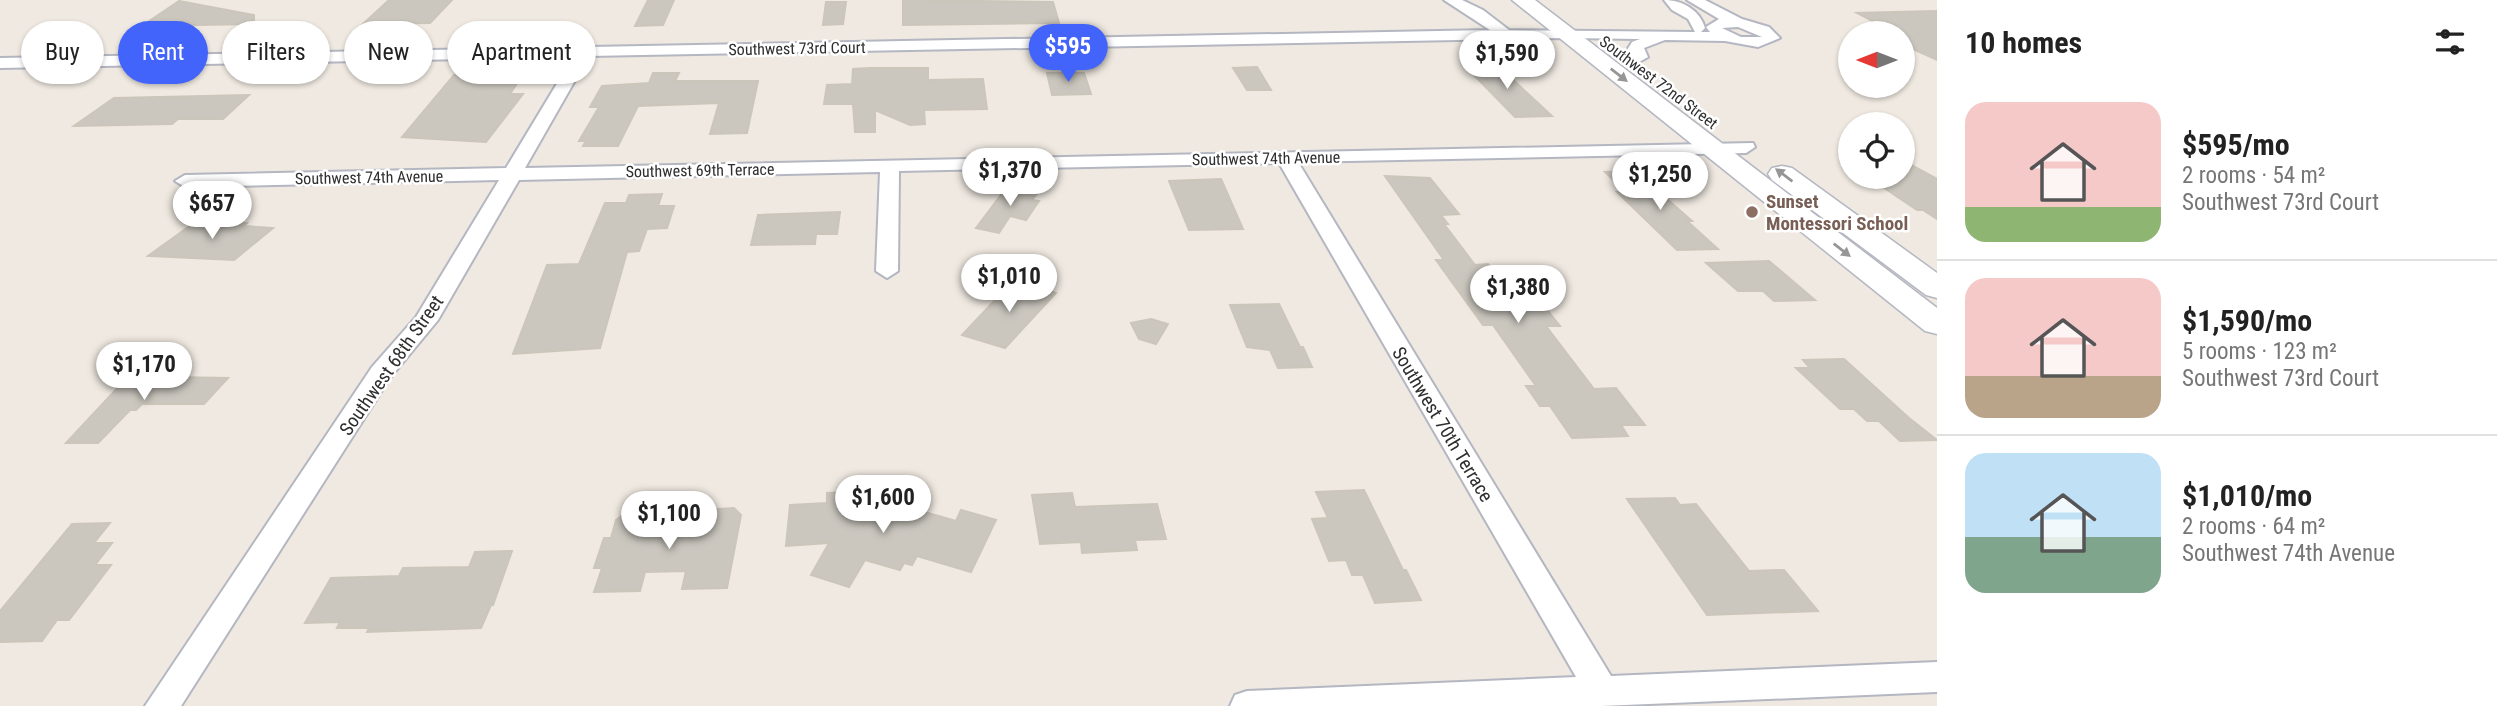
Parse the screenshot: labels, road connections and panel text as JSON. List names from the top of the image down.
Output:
{
  "streets": {
    "main road": ["Southwest 72nd Street"],
    "street": [
      "Southwest 73rd Court",
      "Southwest 74th Avenue",
      "Southwest 69th Terrace",
      "Southwest 68th Street",
      "Southwest 70th Terrace"
    ]
  },
  "crossings": [
    ["Southwest 73rd Court", "Southwest 72nd Street"],
    ["Southwest 72nd Street", "Southwest 74th Avenue"],
    ["Southwest 74th Avenue", "Southwest 69th Terrace"],
    ["Southwest 74th Avenue", "Southwest 68th Street"],
    ["Southwest 74th Avenue", "Southwest 70th Terrace"],
    ["Southwest 69th Terrace", "Southwest 68th Street"]
  ],
  "places": ["Sunset Montessori School"],
  "north": "left",
  "page": {
    "heading": "10 homes",
    "chip": [
      "Buy",
      "Rent",
      "Filters",
      "New",
      "Apartment"
    ],
    "price": [
      "$595",
      "$1,590",
      "$1,370",
      "$1,250",
      "$657",
      "$1,010",
      "$1,380",
      "$1,170",
      "$1,600",
      "$1,100"
    ],
    "list": [
      {
        "name": "$595/mo",
        "note": "2 rooms · 54 m² · Southwest 73rd Court"
      },
      {
        "name": "$1,590/mo",
        "note": "5 rooms · 123 m² · Southwest 73rd Court"
      },
      {
        "name": "$1,010/mo",
        "note": "2 rooms · 64 m² · Southwest 74th Avenue"
      }
    ]
  }
}
